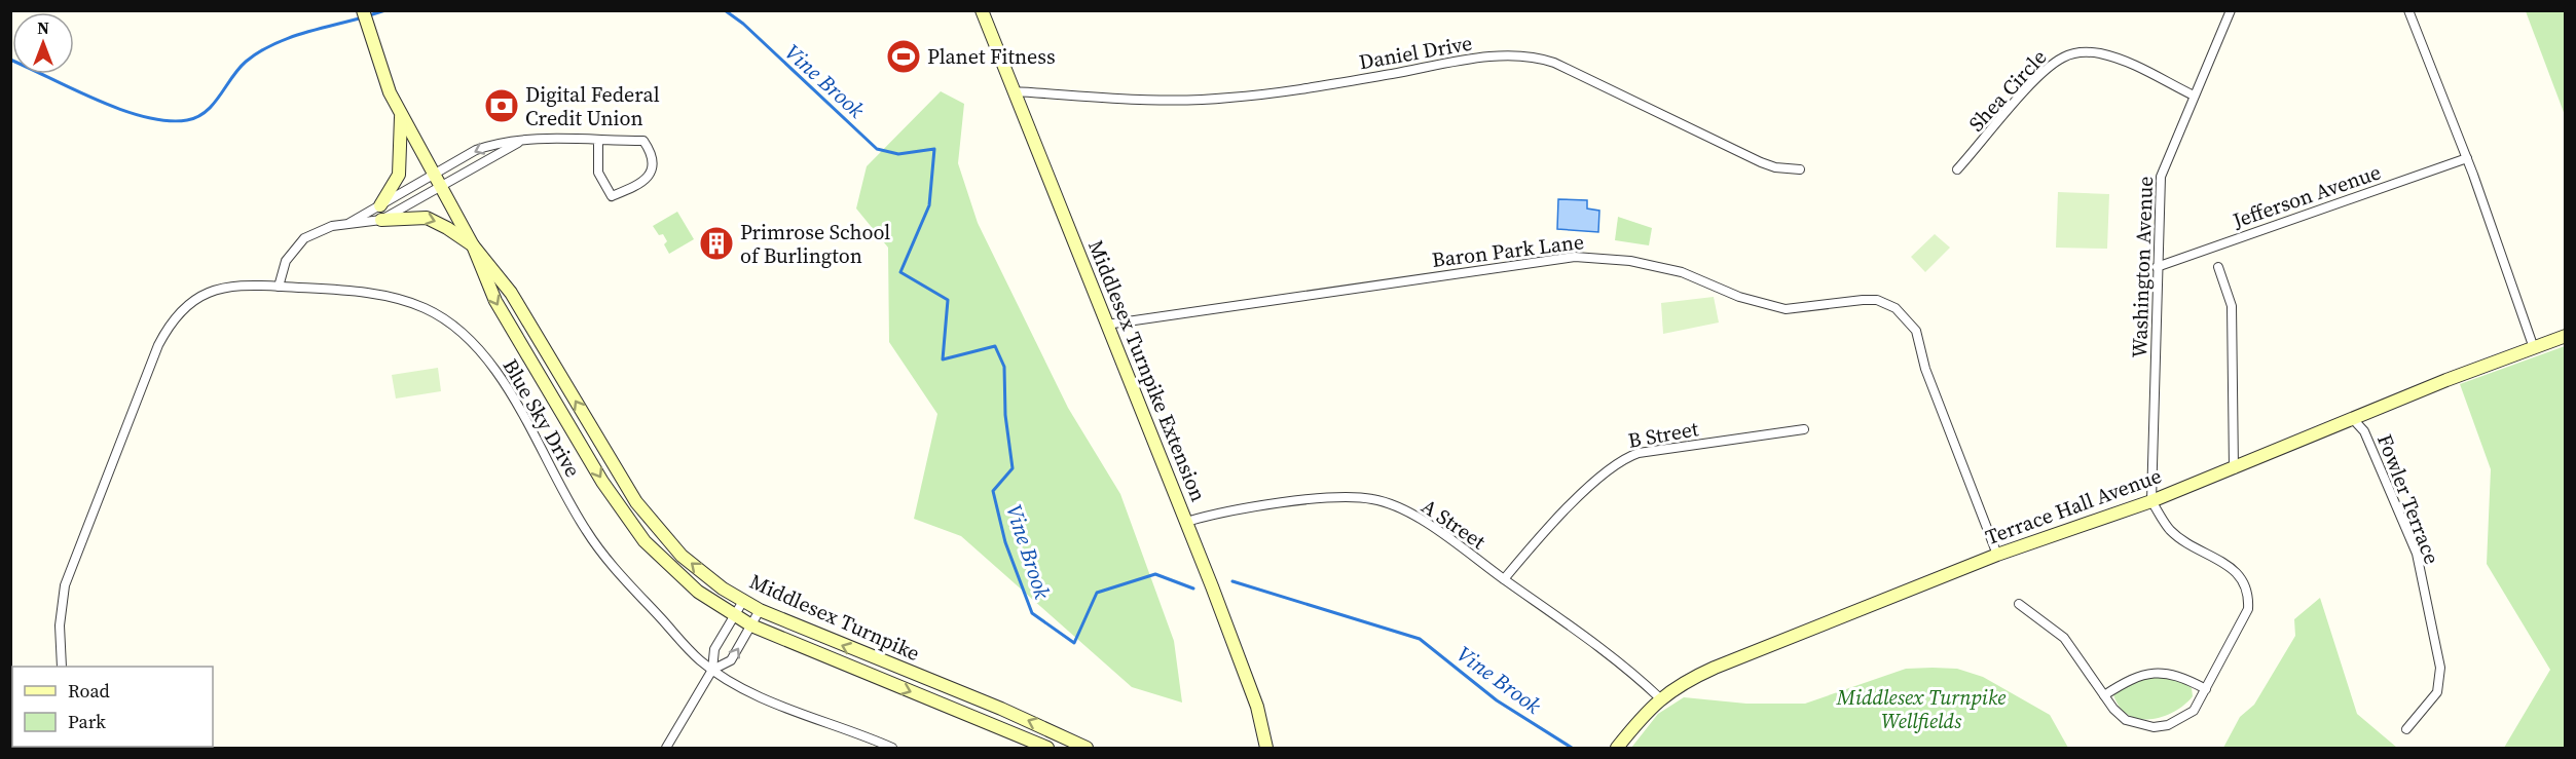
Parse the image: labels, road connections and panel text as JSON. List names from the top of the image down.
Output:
{
  "streets": {
    "main road": ["Middlesex Turnpike Extension", "Terrace Hall Avenue", "Middlesex Turnpike"],
    "street": [
      "Daniel Drive",
      "Shea Circle",
      "Jefferson Avenue",
      "Baron Park Lane",
      "Washington Avenue",
      "Blue Sky Drive",
      "B Street",
      "Fowler Terrace",
      "A Street"
    ]
  },
  "crossings": [
    ["Daniel Drive", "Middlesex Turnpike Extension"],
    ["Shea Circle", "Washington Avenue"],
    ["Jefferson Avenue", "Washington Avenue"],
    ["Baron Park Lane", "Middlesex Turnpike Extension"],
    ["Baron Park Lane", "Terrace Hall Avenue"],
    ["Washington Avenue", "Terrace Hall Avenue"],
    ["Middlesex Turnpike Extension", "A Street"],
    ["B Street", "A Street"],
    ["Fowler Terrace", "Terrace Hall Avenue"],
    ["Terrace Hall Avenue", "A Street"]
  ],
  "water": ["Vine Brook"],
  "parks": ["Middlesex Turnpike Wellfields"],
  "places": {
    "sports": ["Planet Fitness"],
    "bank": ["Digital Federal Credit Union"],
    "building": ["Primrose School of Burlington"]
  },
  "legend": ["Road", "Park"],
  "north": "top"
}
